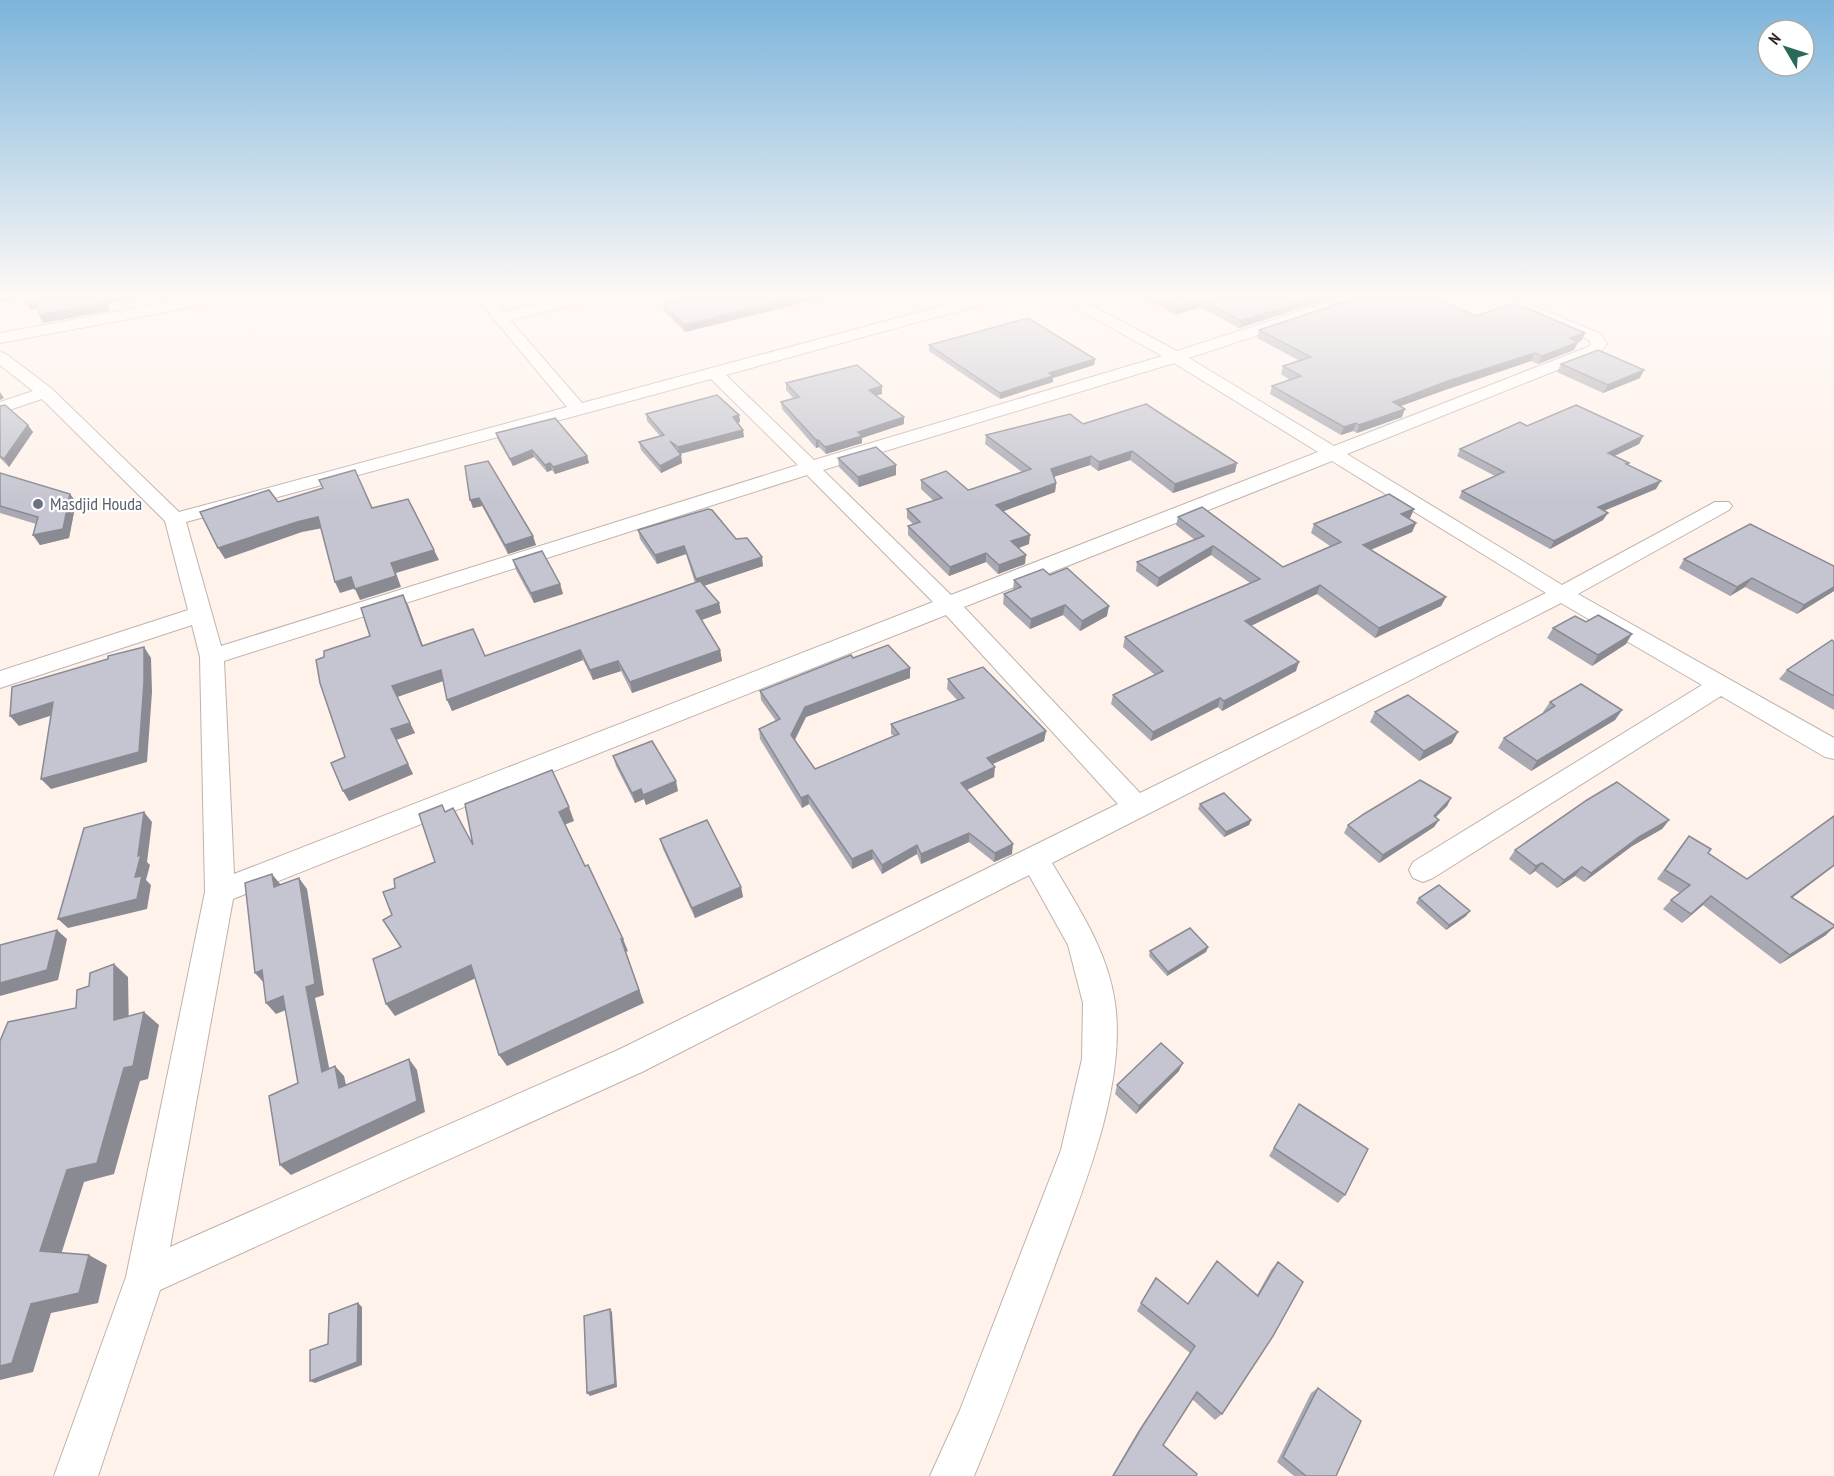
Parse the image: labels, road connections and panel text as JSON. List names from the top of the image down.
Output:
{
  "places": ["Masdjid Houda"],
  "north": "top left"
}
